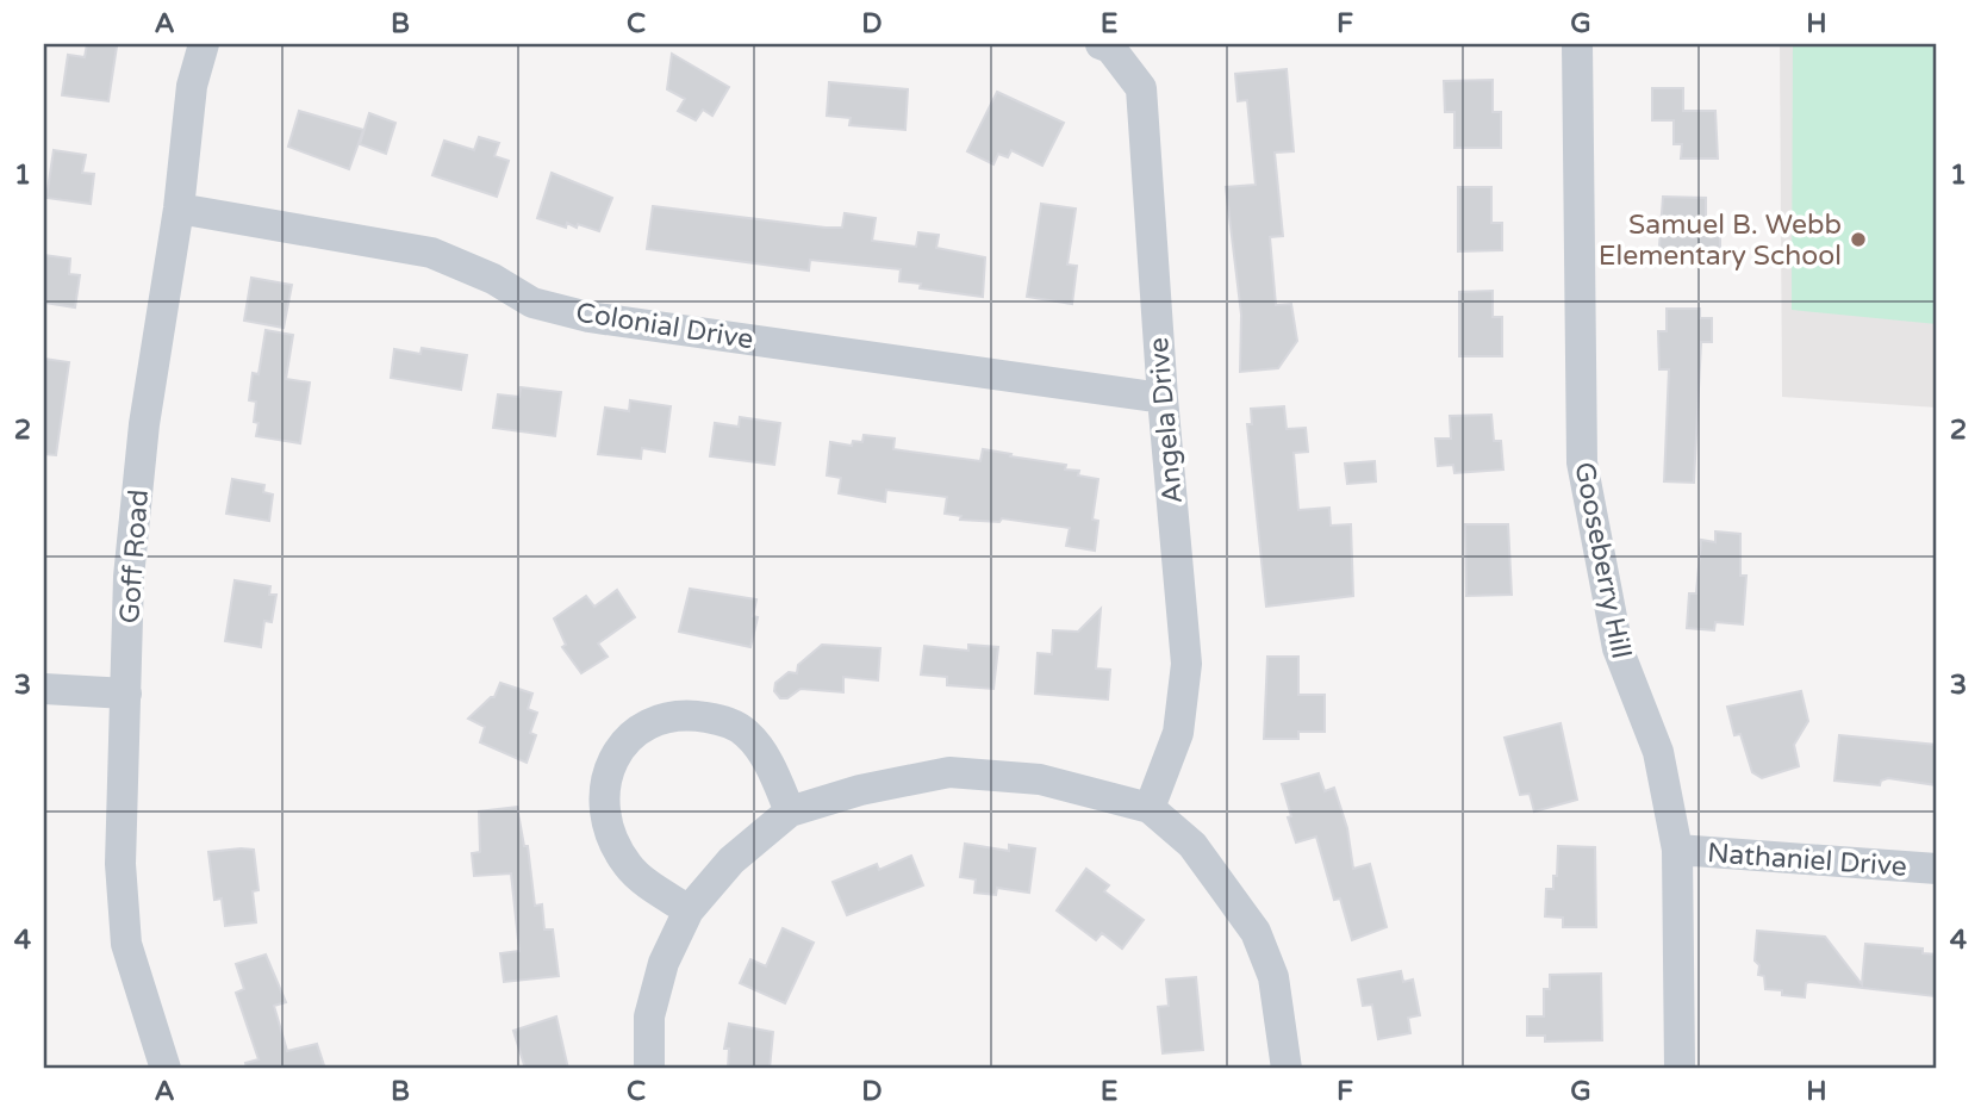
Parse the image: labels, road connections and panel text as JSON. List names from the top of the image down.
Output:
{
  "streets": {
    "street": [
      "Colonial Drive",
      "Angela Drive",
      "Goff Road",
      "Gooseberry Hill",
      "Nathaniel Drive"
    ]
  },
  "crossings": [
    ["Colonial Drive", "Angela Drive"],
    ["Colonial Drive", "Goff Road"],
    ["Gooseberry Hill", "Nathaniel Drive"]
  ],
  "places": ["Samuel B. Webb Elementary School"],
  "grid": {
    "columns": [
      "A",
      "B",
      "C",
      "D",
      "E",
      "F",
      "G",
      "H"
    ],
    "rows": [
      "1",
      "2",
      "3",
      "4"
    ]
  }
}
